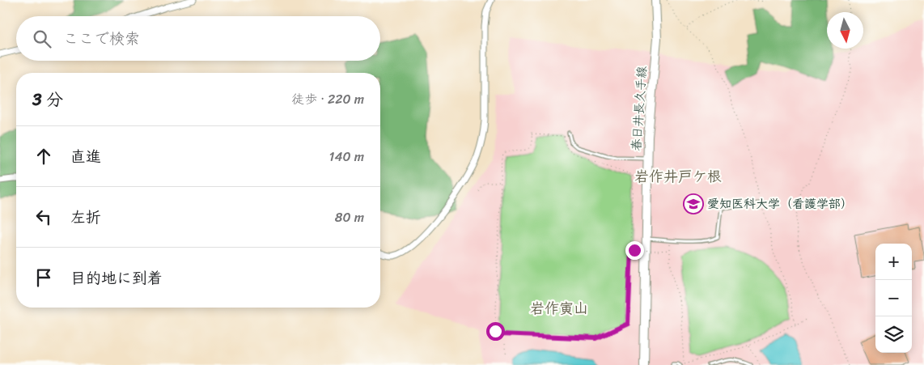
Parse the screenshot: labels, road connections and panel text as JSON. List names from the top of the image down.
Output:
{
  "streets": {
    "main road": ["春日井長久手線"]
  },
  "districts": ["岩作井戸ケ根", "岩作寅山"],
  "places": {
    "school or university": ["愛知医科大学（看護学部）"]
  },
  "north": "bottom",
  "page": {
    "search": "ここで検索",
    "heading": ["3 分", "徒歩 · 220 m"],
    "list": [
      ["直進", "140 m"],
      ["左折", "80 m"],
      "目的地に到着"
    ],
    "map_buttons": ["+", "−"]
  }
}
